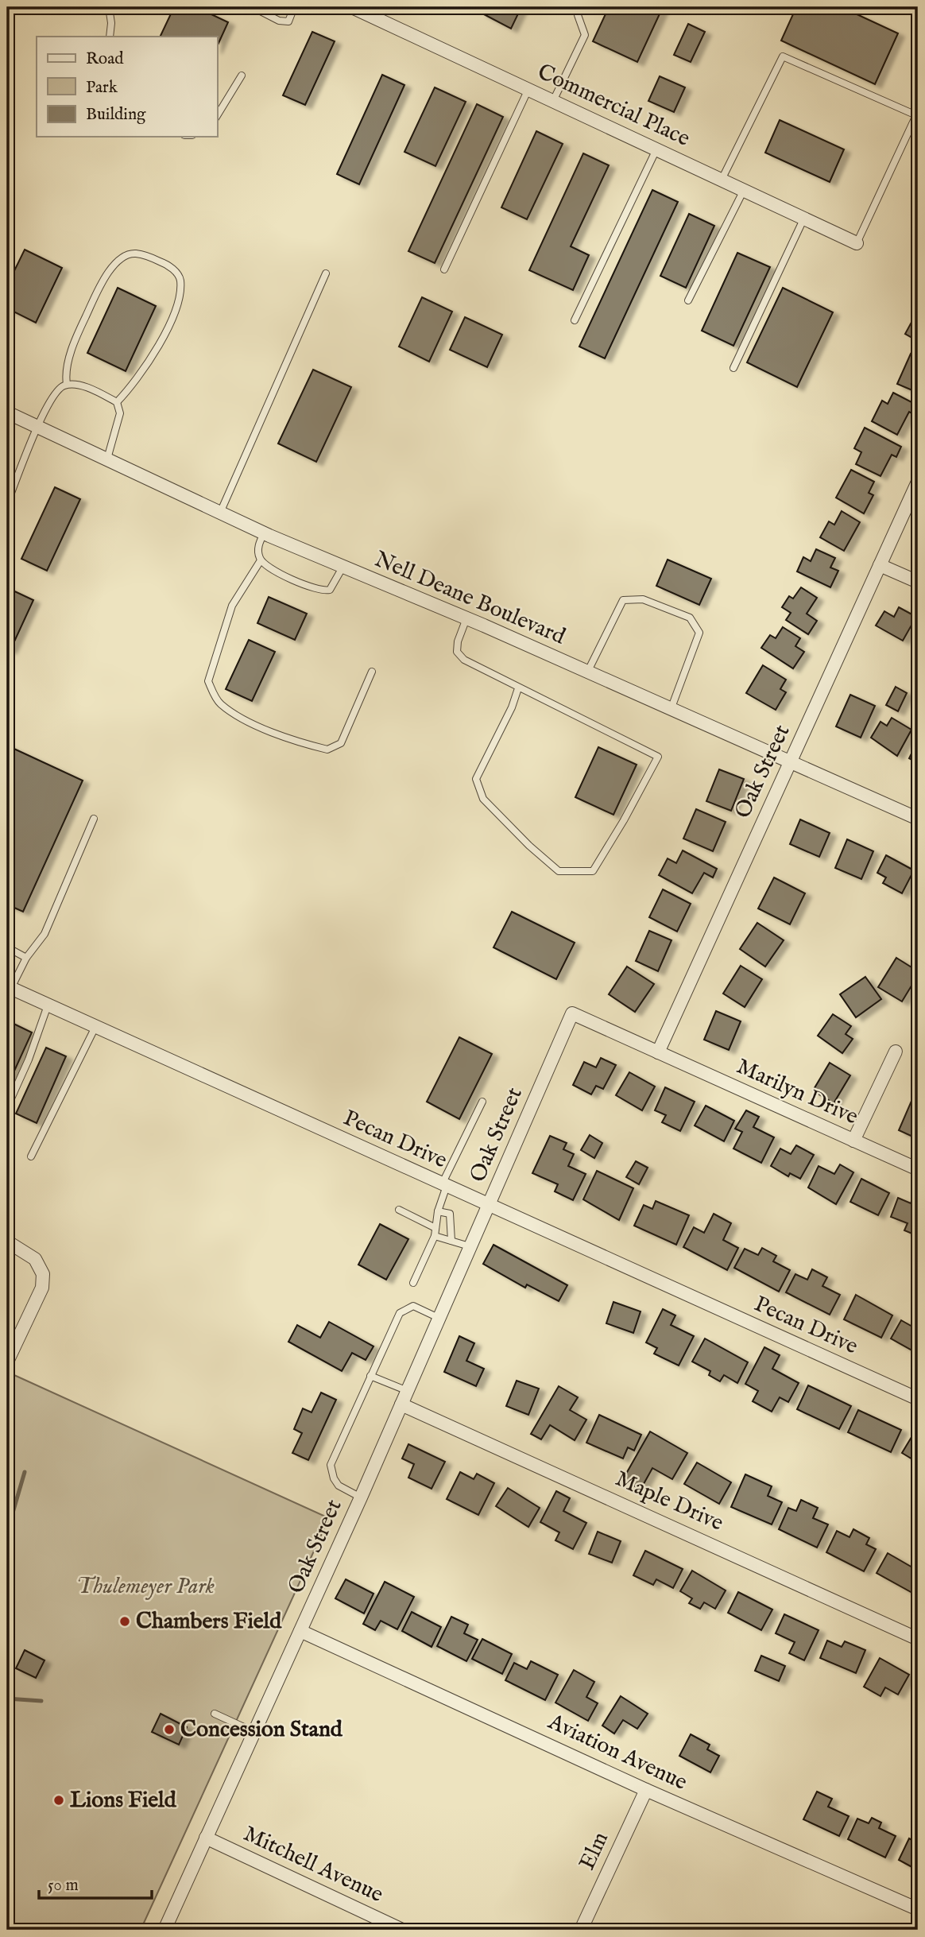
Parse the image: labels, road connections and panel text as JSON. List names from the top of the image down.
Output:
{
  "streets": {
    "street": [
      "Commercial Place",
      "Nell Deane Boulevard",
      "Oak Street",
      "Marilyn Drive",
      "Pecan Drive",
      "Maple Drive",
      "Aviation Avenue",
      "Elm",
      "Mitchell Avenue"
    ]
  },
  "crossings": [
    ["Nell Deane Boulevard", "Oak Street"],
    ["Oak Street", "Marilyn Drive"],
    ["Oak Street", "Pecan Drive"],
    ["Oak Street", "Maple Drive"],
    ["Oak Street", "Aviation Avenue"],
    ["Oak Street", "Mitchell Avenue"],
    ["Aviation Avenue", "Elm"]
  ],
  "parks": ["Thulemeyer Park"],
  "places": ["Chambers Field", "Concession Stand", "Lions Field"],
  "legend": ["Road", "Park", "Building"],
  "scale_bar": "50 m"
}
